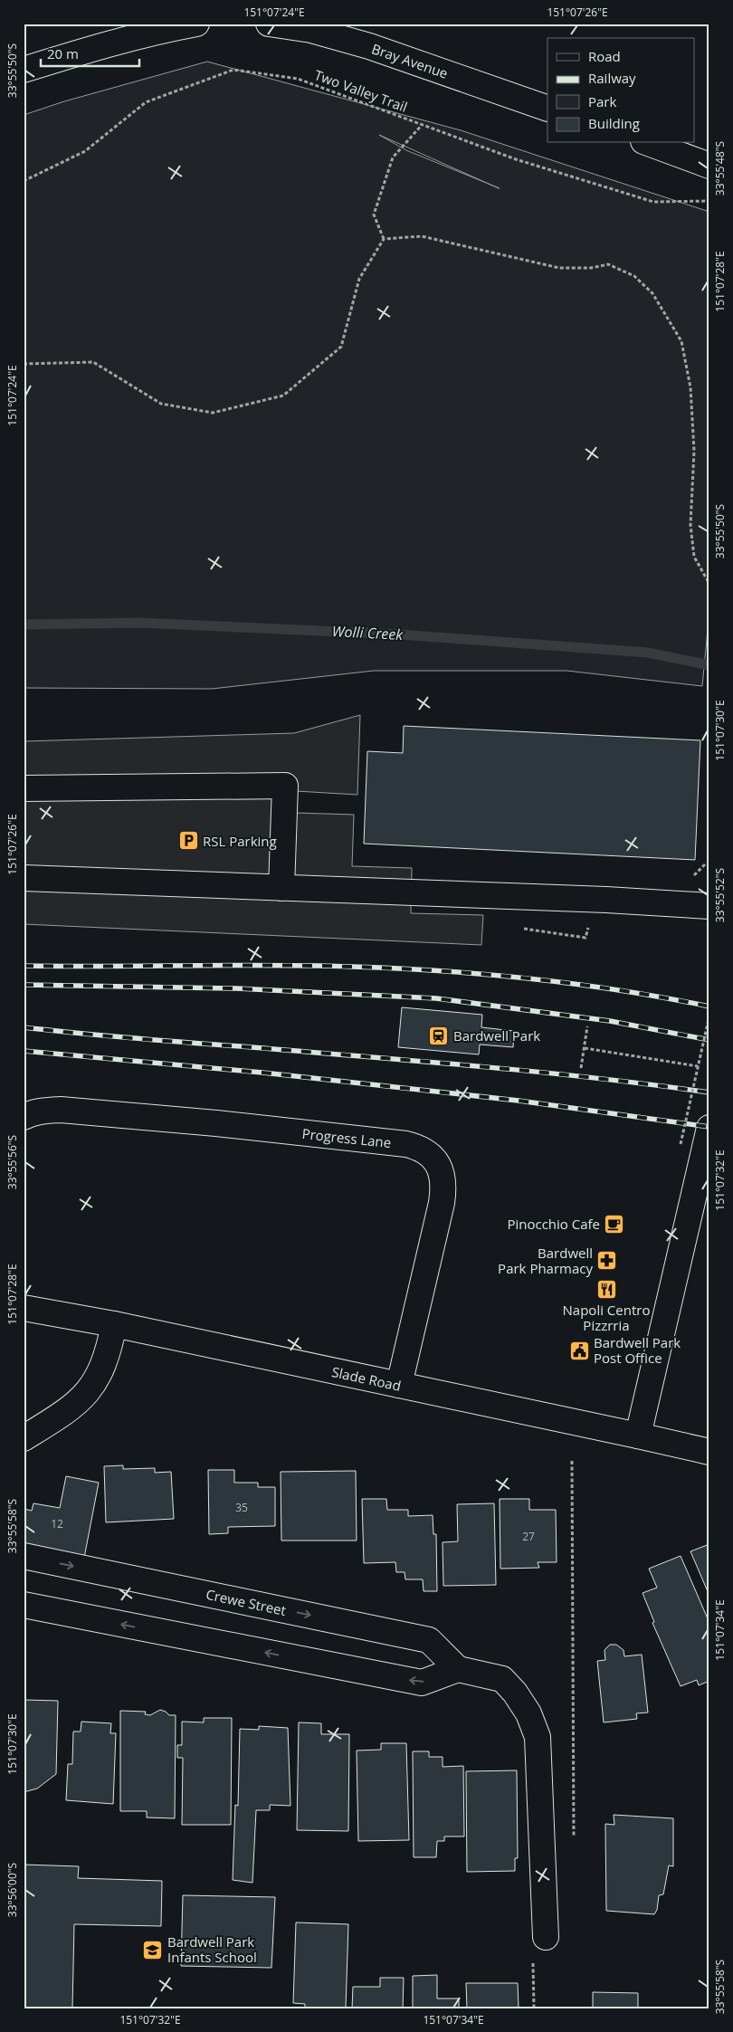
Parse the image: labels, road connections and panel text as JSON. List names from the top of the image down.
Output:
{
  "streets": {
    "street": [
      "Bray Avenue",
      "Progress Lane",
      "Slade Road",
      "Crewe Street"
    ],
    "path": ["Two Valley Trail"]
  },
  "crossings": [
    ["Progress Lane", "Slade Road"]
  ],
  "water": ["Wolli Creek"],
  "places": {
    "parking": ["RSL Parking"],
    "station": ["Bardwell Park"],
    "cafe": ["Pinocchio Cafe"],
    "pharmacy": ["Bardwell Park Pharmacy"],
    "restaurant": ["Napoli Centro Pizzrria"],
    "public building": ["Bardwell Park Post Office"],
    "school or university": ["Bardwell Park Infants School"]
  },
  "house_numbers": ["35", "12", "27"],
  "legend": [
    "Road",
    "Railway",
    "Park",
    "Building"
  ],
  "scale_bar": "20 m",
  "coordinates": [
    "151°07'24\"E",
    "151°07'26\"E",
    "33°55'50\"S",
    "33°55'48\"S",
    "151°07'28\"E",
    "151°07'30\"E",
    "33°55'52\"S",
    "33°55'56\"S",
    "151°07'32\"E",
    "33°55'58\"S",
    "151°07'34\"E",
    "33°56'00\"S"
  ]
}
